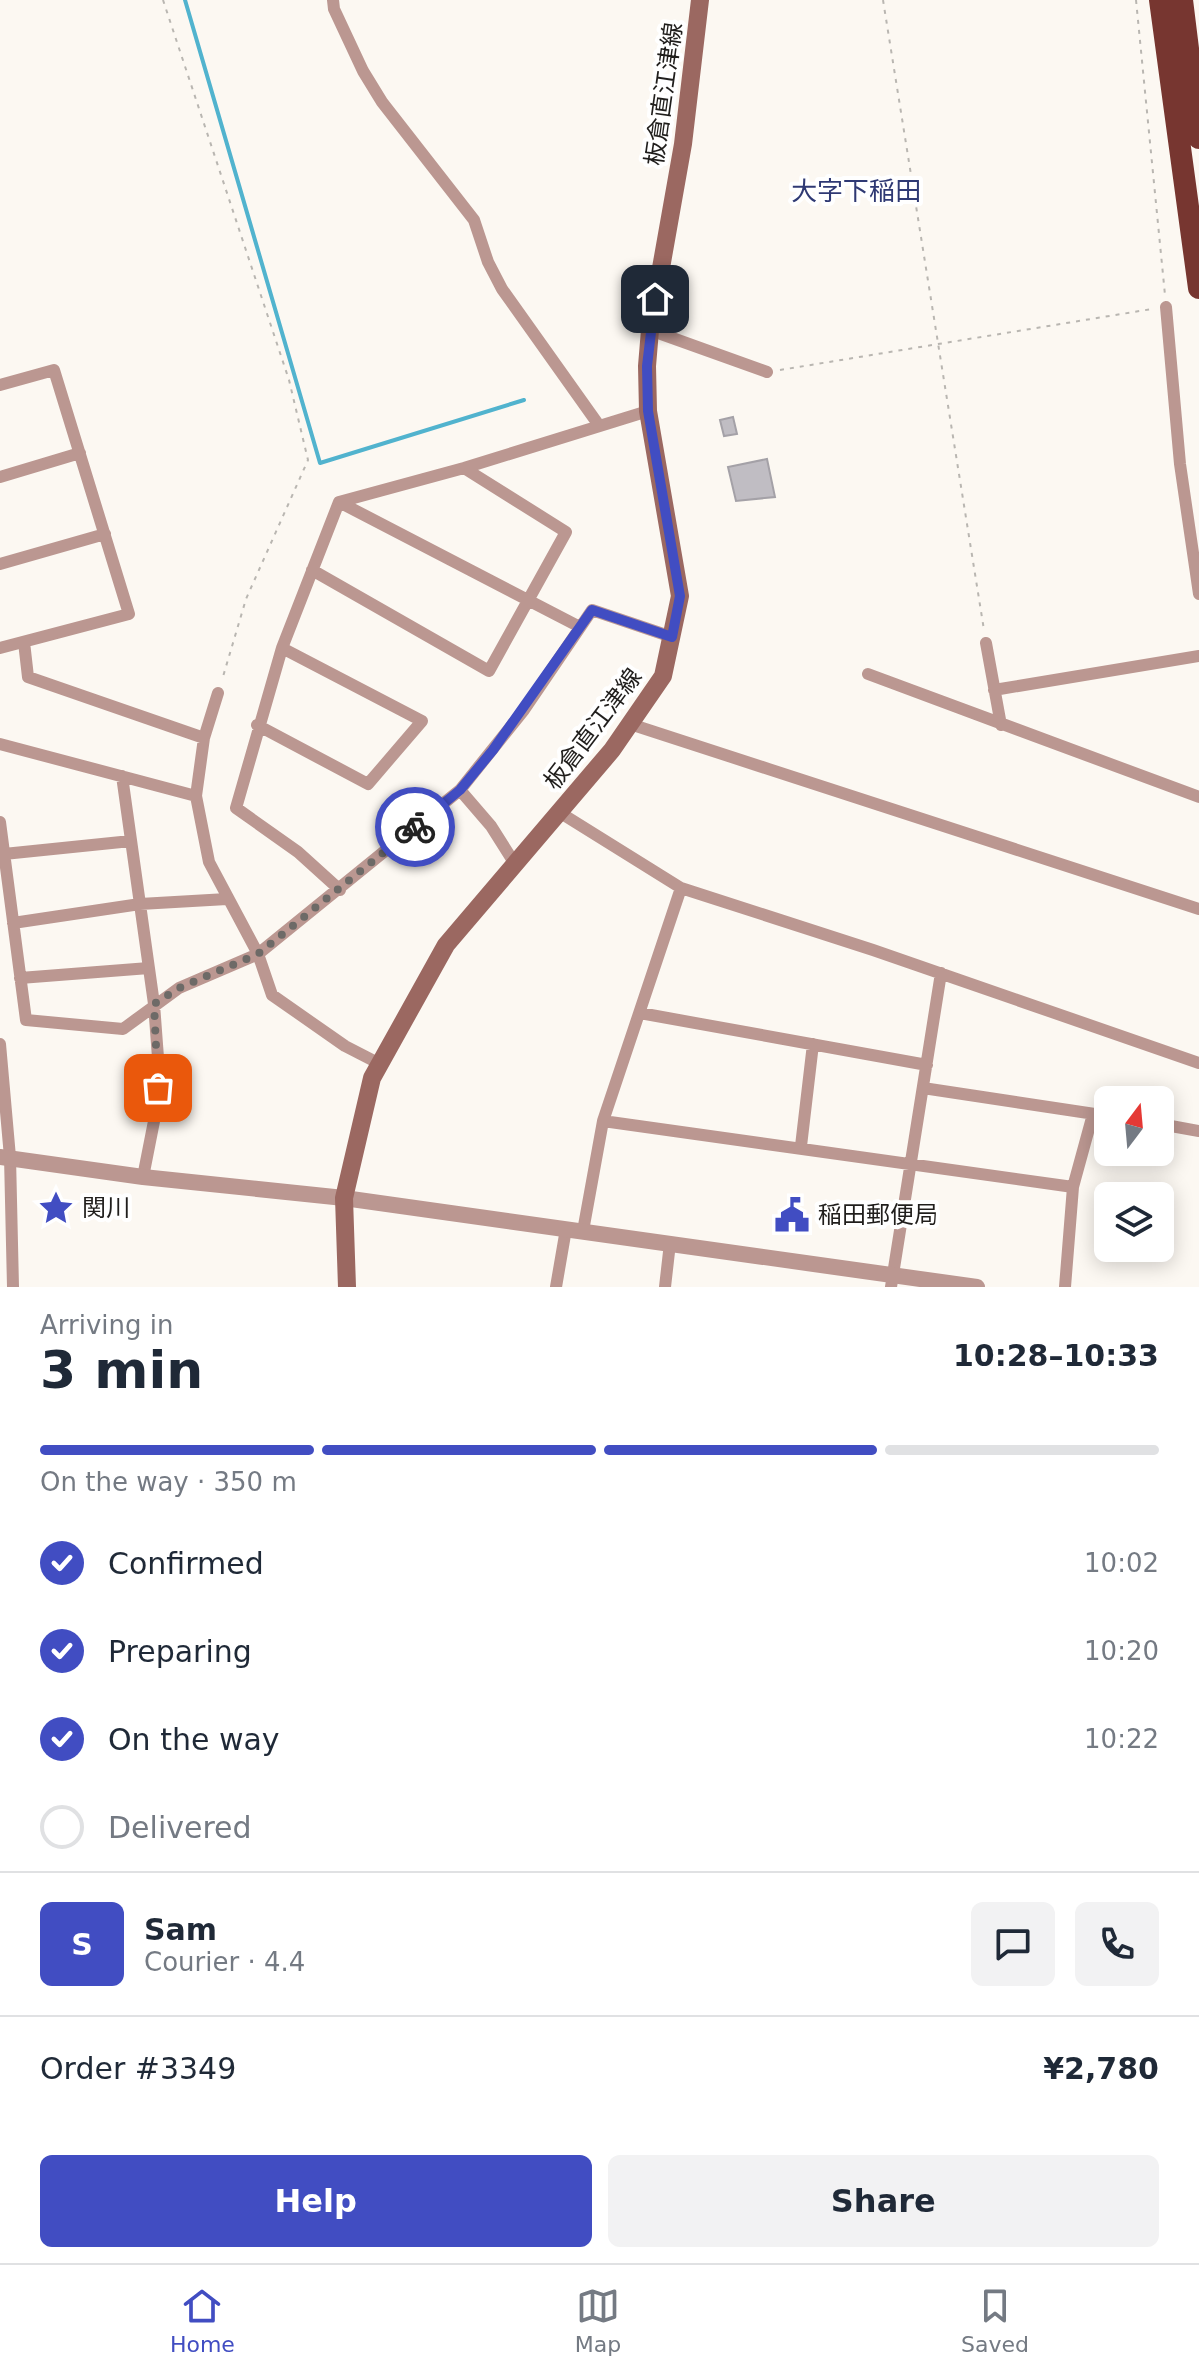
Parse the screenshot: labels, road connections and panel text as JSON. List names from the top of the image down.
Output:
{
  "streets": {
    "main road": ["板倉直江津線"]
  },
  "districts": ["大字下稲田"],
  "places": {
    "place": ["関川"],
    "public building": ["稲田郵便局"]
  },
  "north": "top",
  "page": {
    "heading": ["3 min", "Arriving in", "10:28–10:33"],
    "panel": [
      "Sam",
      "Courier · 4.4",
      "Order #3349",
      "¥2,780"
    ],
    "bar": "On the way · 350 m",
    "list": [
      ["Confirmed", "10:02"],
      ["Preparing", "10:20"],
      ["On the way", "10:22"],
      "Delivered"
    ],
    "round": "S",
    "buttons": ["Help", "Share"],
    "tabs": ["Home", "Map", "Saved"]
  }
}
